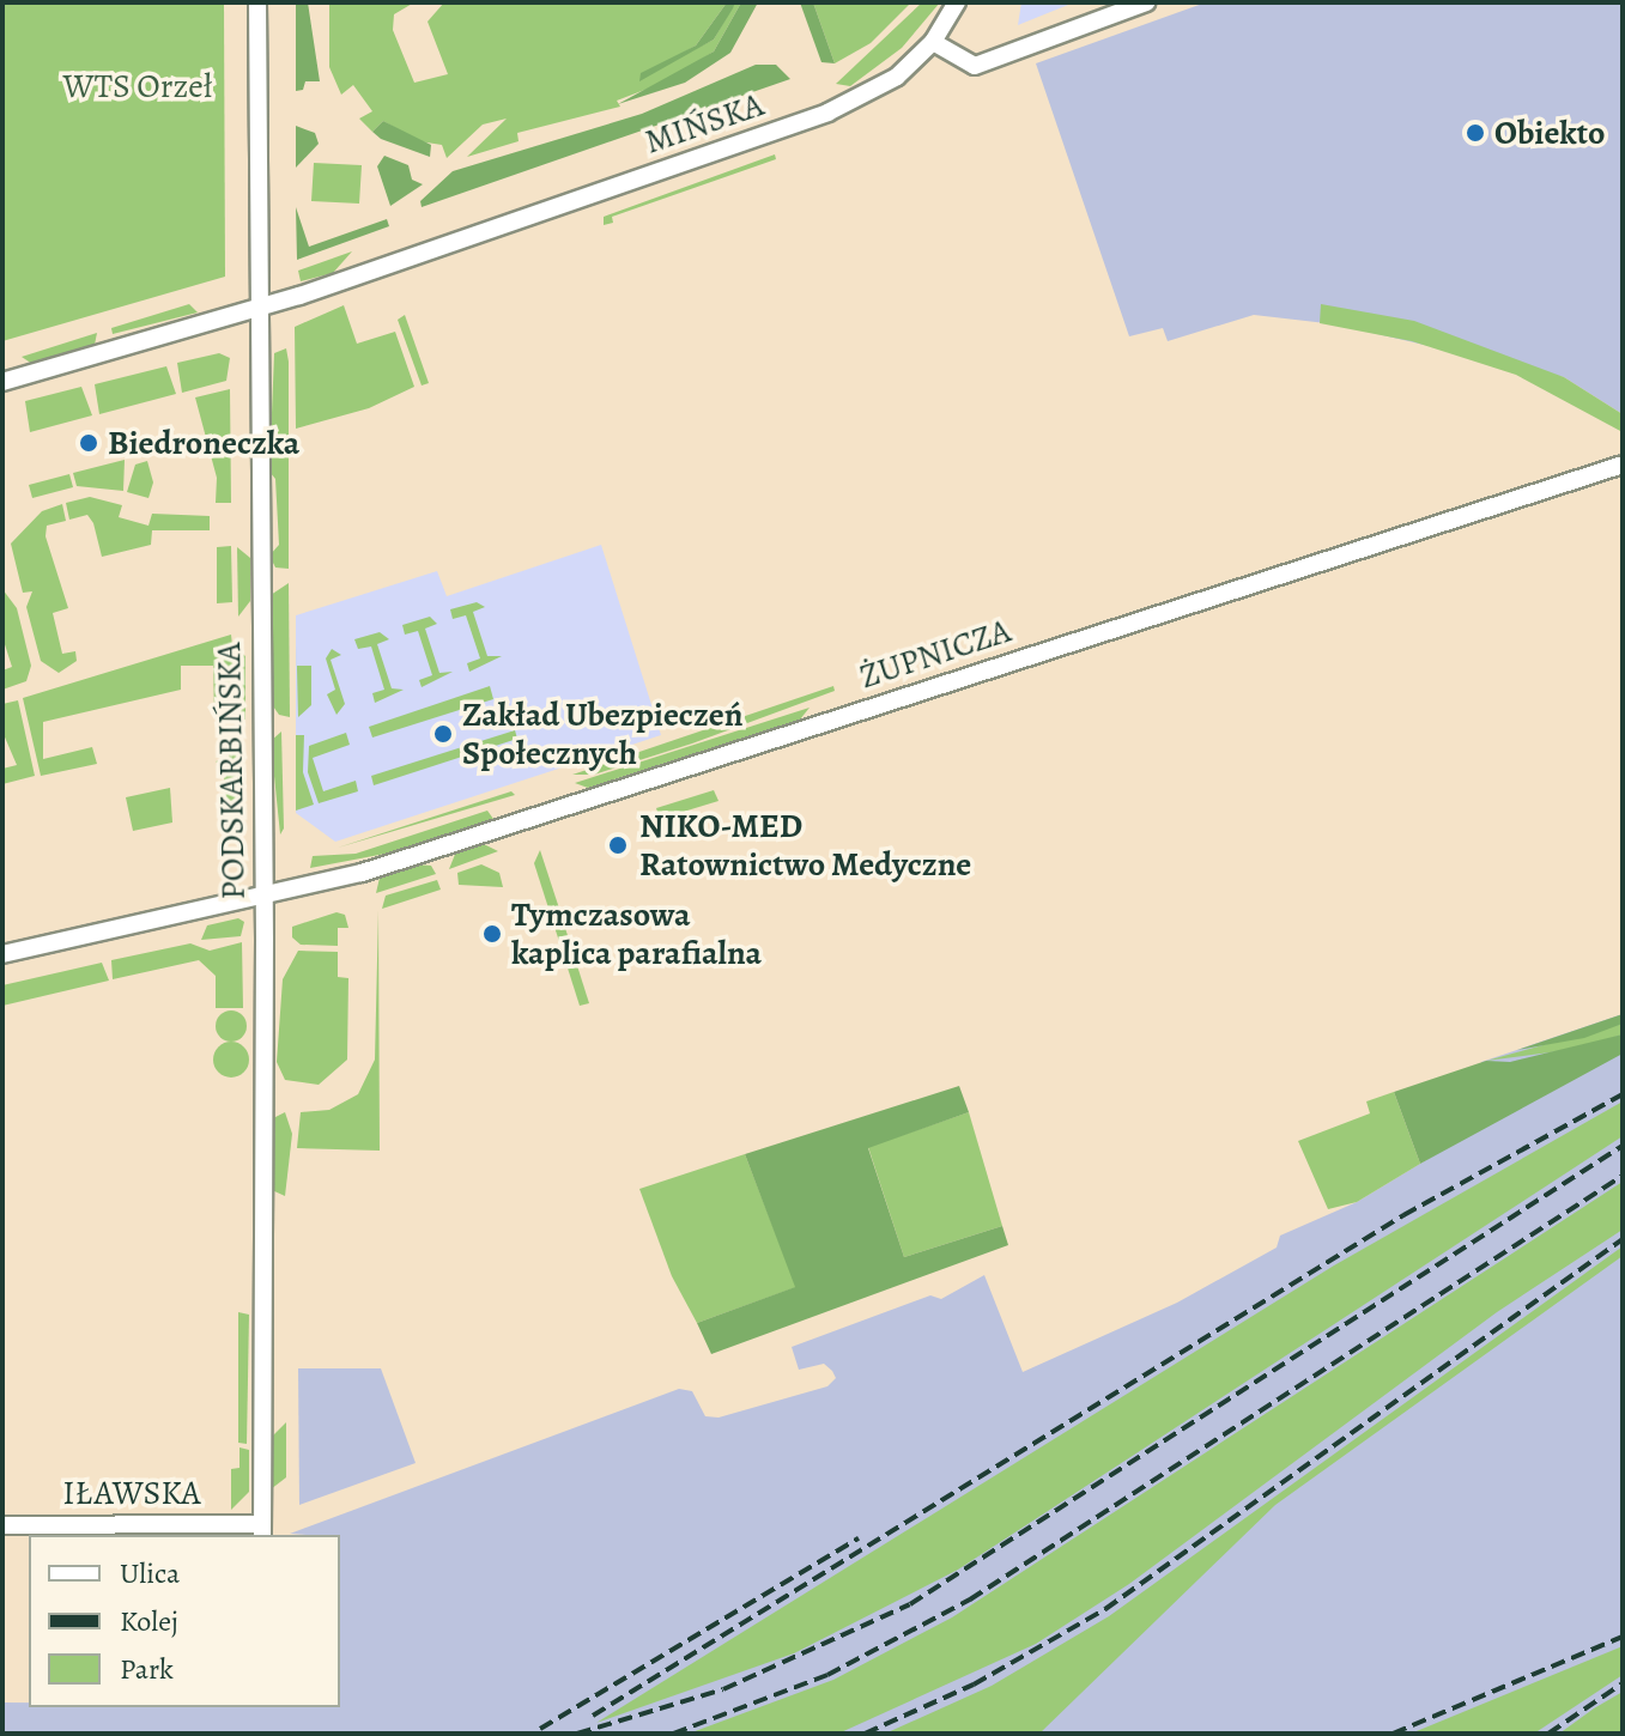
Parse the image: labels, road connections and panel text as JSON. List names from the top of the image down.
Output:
{
  "streets": {
    "street": [
      "MIŃSKA",
      "ŻUPNICZA",
      "PODSKARBIŃSKA",
      "IŁAWSKA"
    ]
  },
  "crossings": [
    ["MIŃSKA", "PODSKARBIŃSKA"],
    ["ŻUPNICZA", "PODSKARBIŃSKA"],
    ["PODSKARBIŃSKA", "IŁAWSKA"]
  ],
  "parks": ["WTS Orzeł"],
  "places": [
    "Obiekto",
    "Biedroneczka",
    "Zakład Ubezpieczeń Społecznych",
    "NIKO-MED Ratownictwo Medyczne",
    "Tymczasowa kaplica parafialna"
  ],
  "legend": ["Ulica", "Kolej", "Park"]
}
